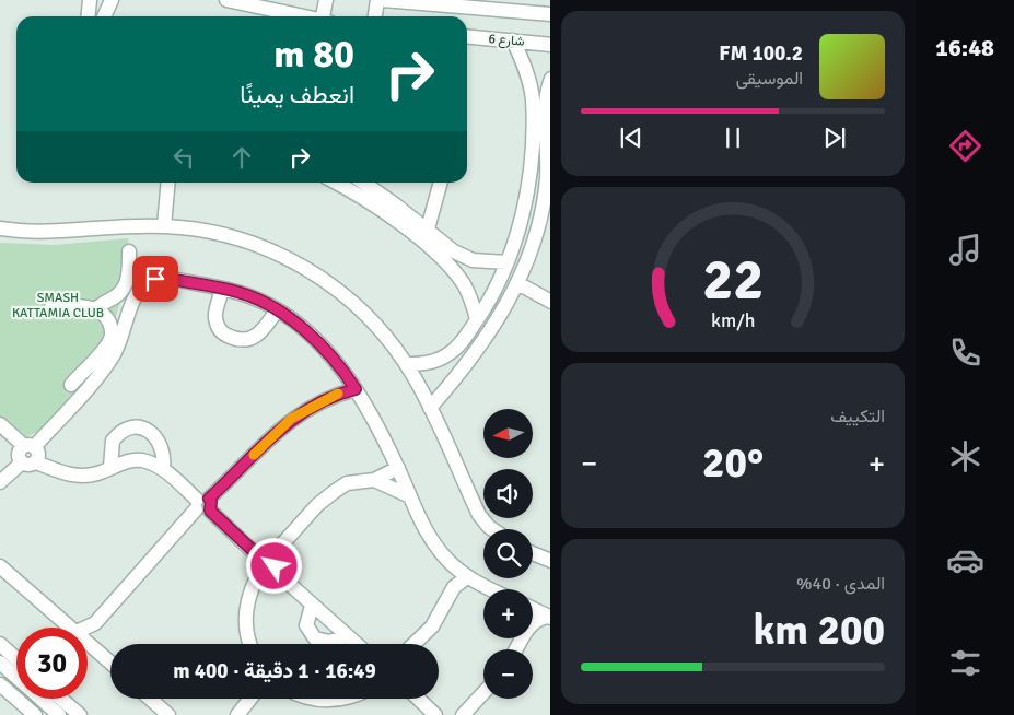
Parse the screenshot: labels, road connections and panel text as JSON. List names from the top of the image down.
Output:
{
  "streets": {
    "street": ["شارع 6"]
  },
  "parks": ["SMASH KATTAMIA CLUB"],
  "north": "left",
  "page": {
    "tabs": "16:48",
    "turn": ["80 m", "انعطف يمينًا"],
    "song": ["100.2 FM", "الموسيقى"],
    "tile": [
      "التكييف",
      ["المدى · 40%", "200 km"]
    ],
    "map_buttons": ["+", "−"],
    "heat": ["−", "20°", "+"],
    "limit": "30",
    "trip": "16:49 · 1 دقيقة · 400 m",
    "gauge": ["22", "km/h"]
  }
}
